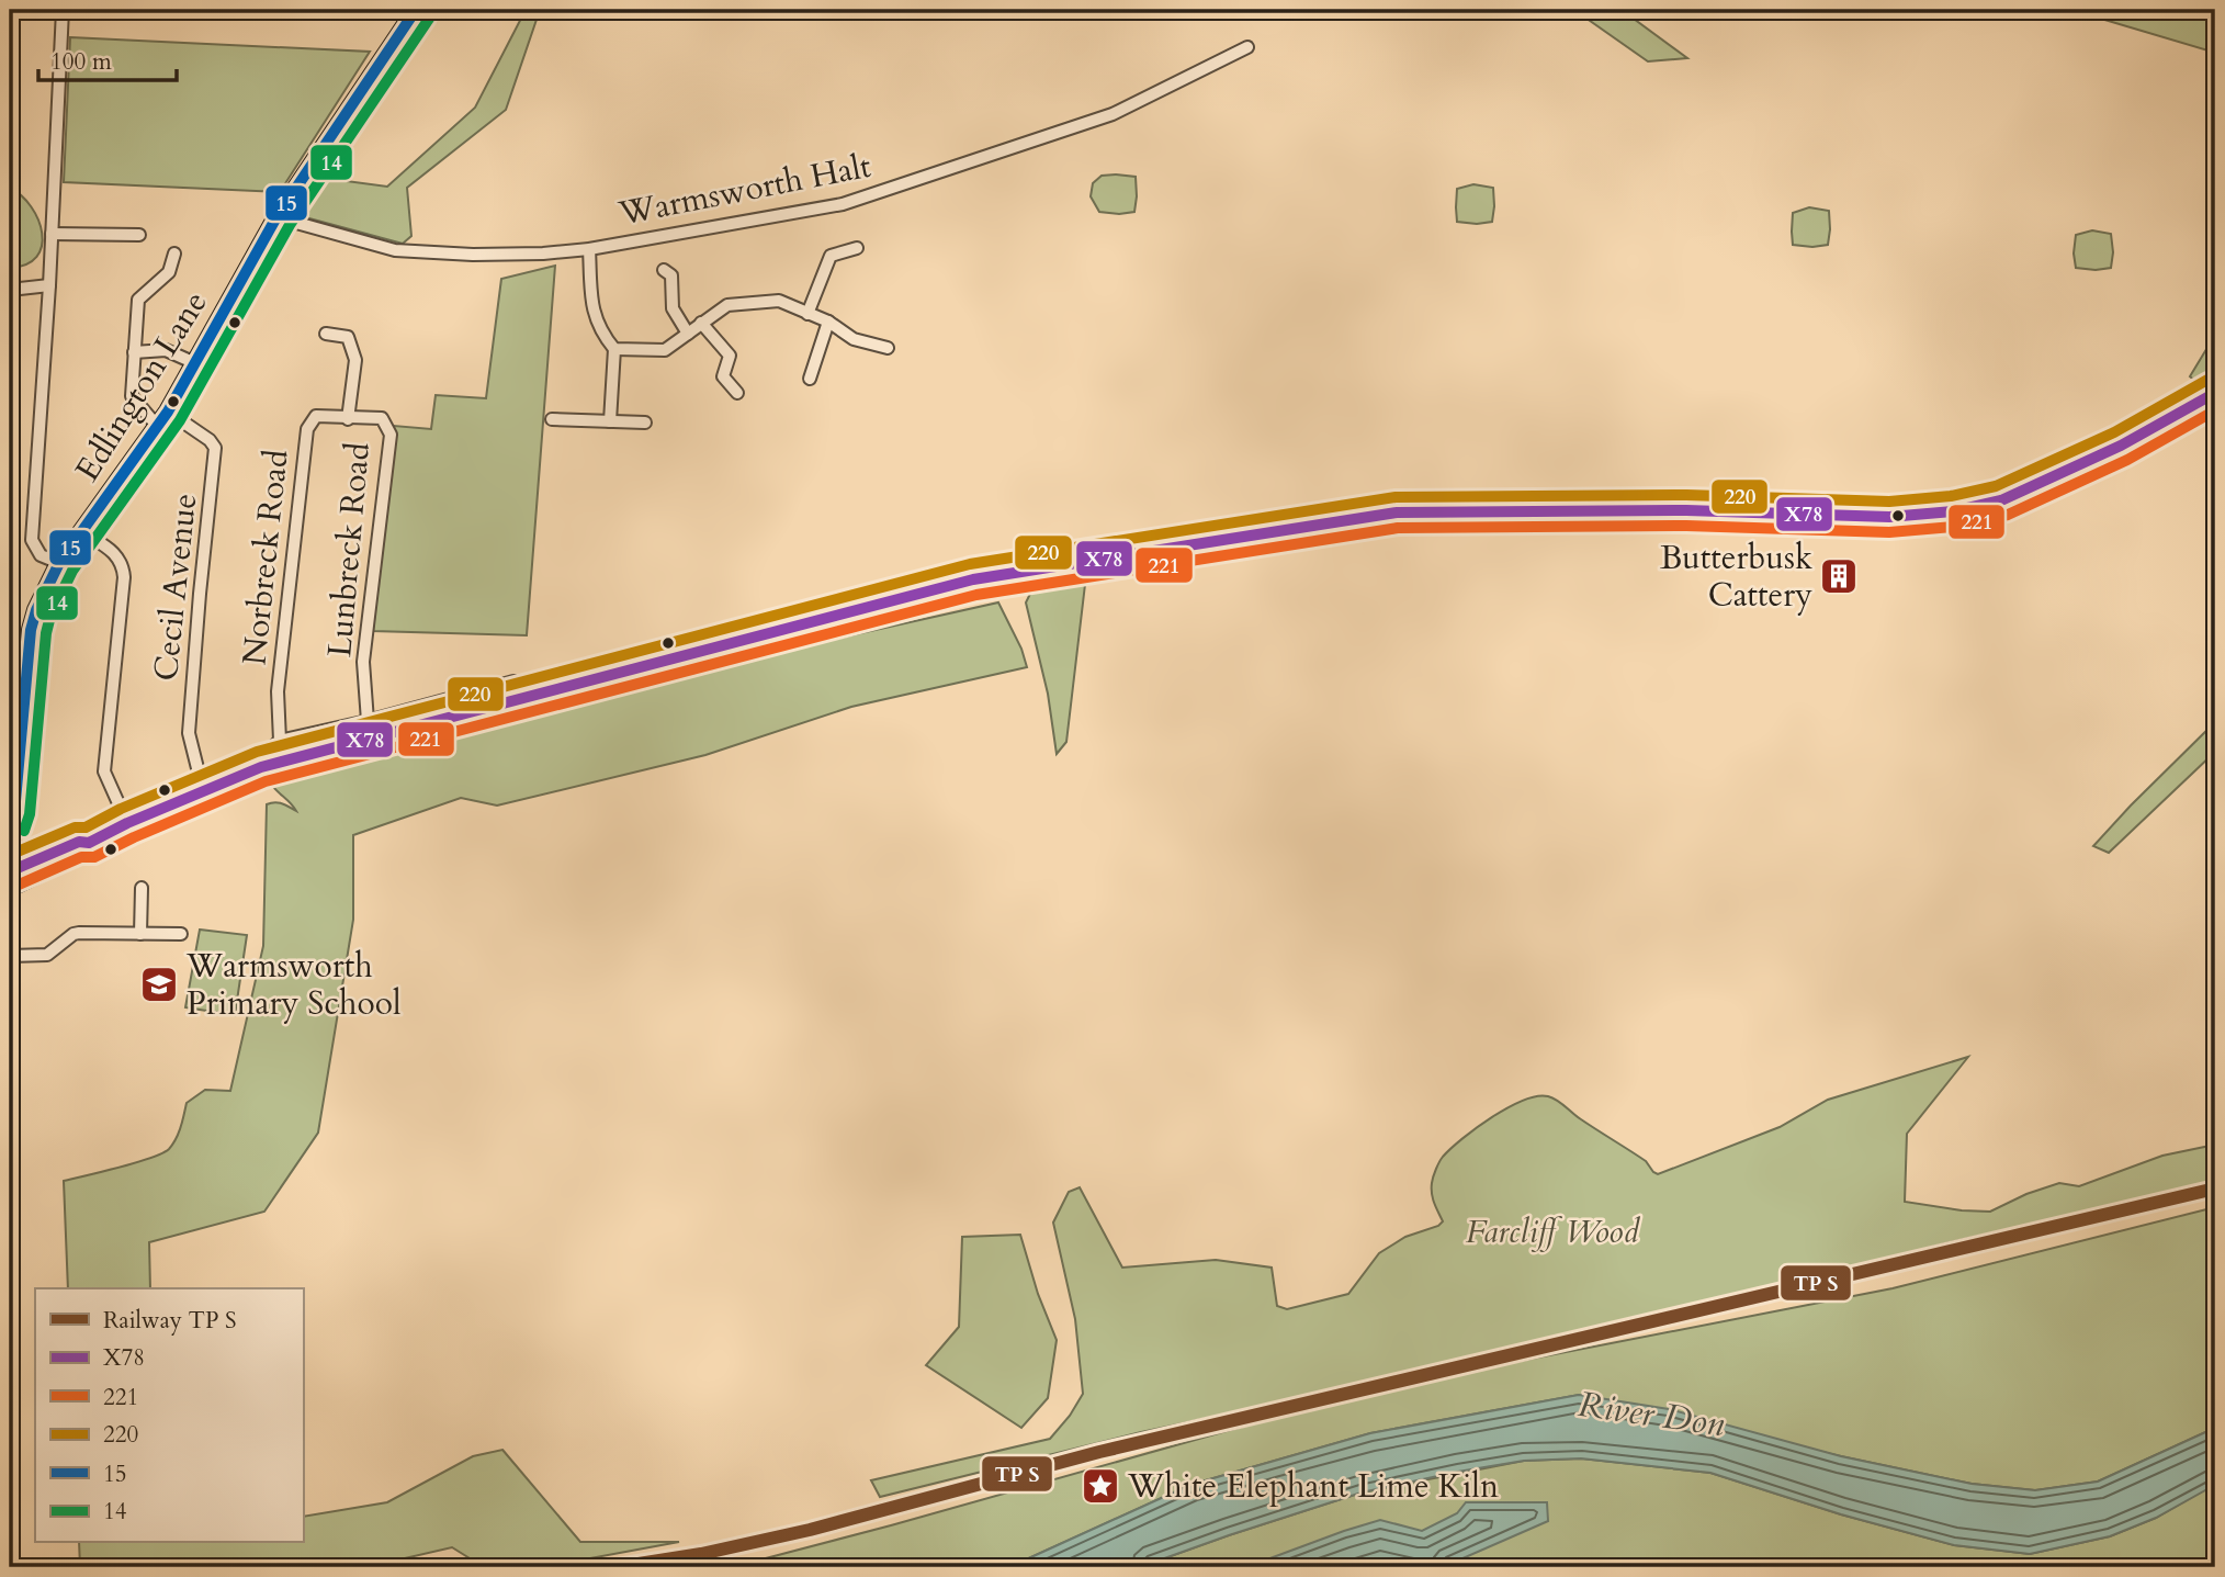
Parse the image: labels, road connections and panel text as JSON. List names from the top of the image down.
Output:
{
  "streets": {
    "main road": ["Edlington Lane"],
    "street": [
      "Warmsworth Halt",
      "Lunbreck Road",
      "Norbreck Road",
      "Cecil Avenue"
    ]
  },
  "crossings": [
    ["Warmsworth Halt", "Edlington Lane"],
    ["Edlington Lane", "Cecil Avenue"],
    ["Lunbreck Road", "Norbreck Road"]
  ],
  "water": ["River Don"],
  "parks": ["Farcliff Wood"],
  "places": {
    "building": ["Butterbusk Cattery"],
    "school or university": ["Warmsworth Primary School"],
    "place": ["White Elephant Lime Kiln"]
  },
  "lines": [
    "transit line 15",
    "transit line 14",
    "transit line 220",
    "transit line X78",
    "transit line 221"
  ],
  "legend": [
    "Railway TP S",
    "X78",
    "221",
    "220",
    "15",
    "14"
  ],
  "scale_bar": "100 m"
}
